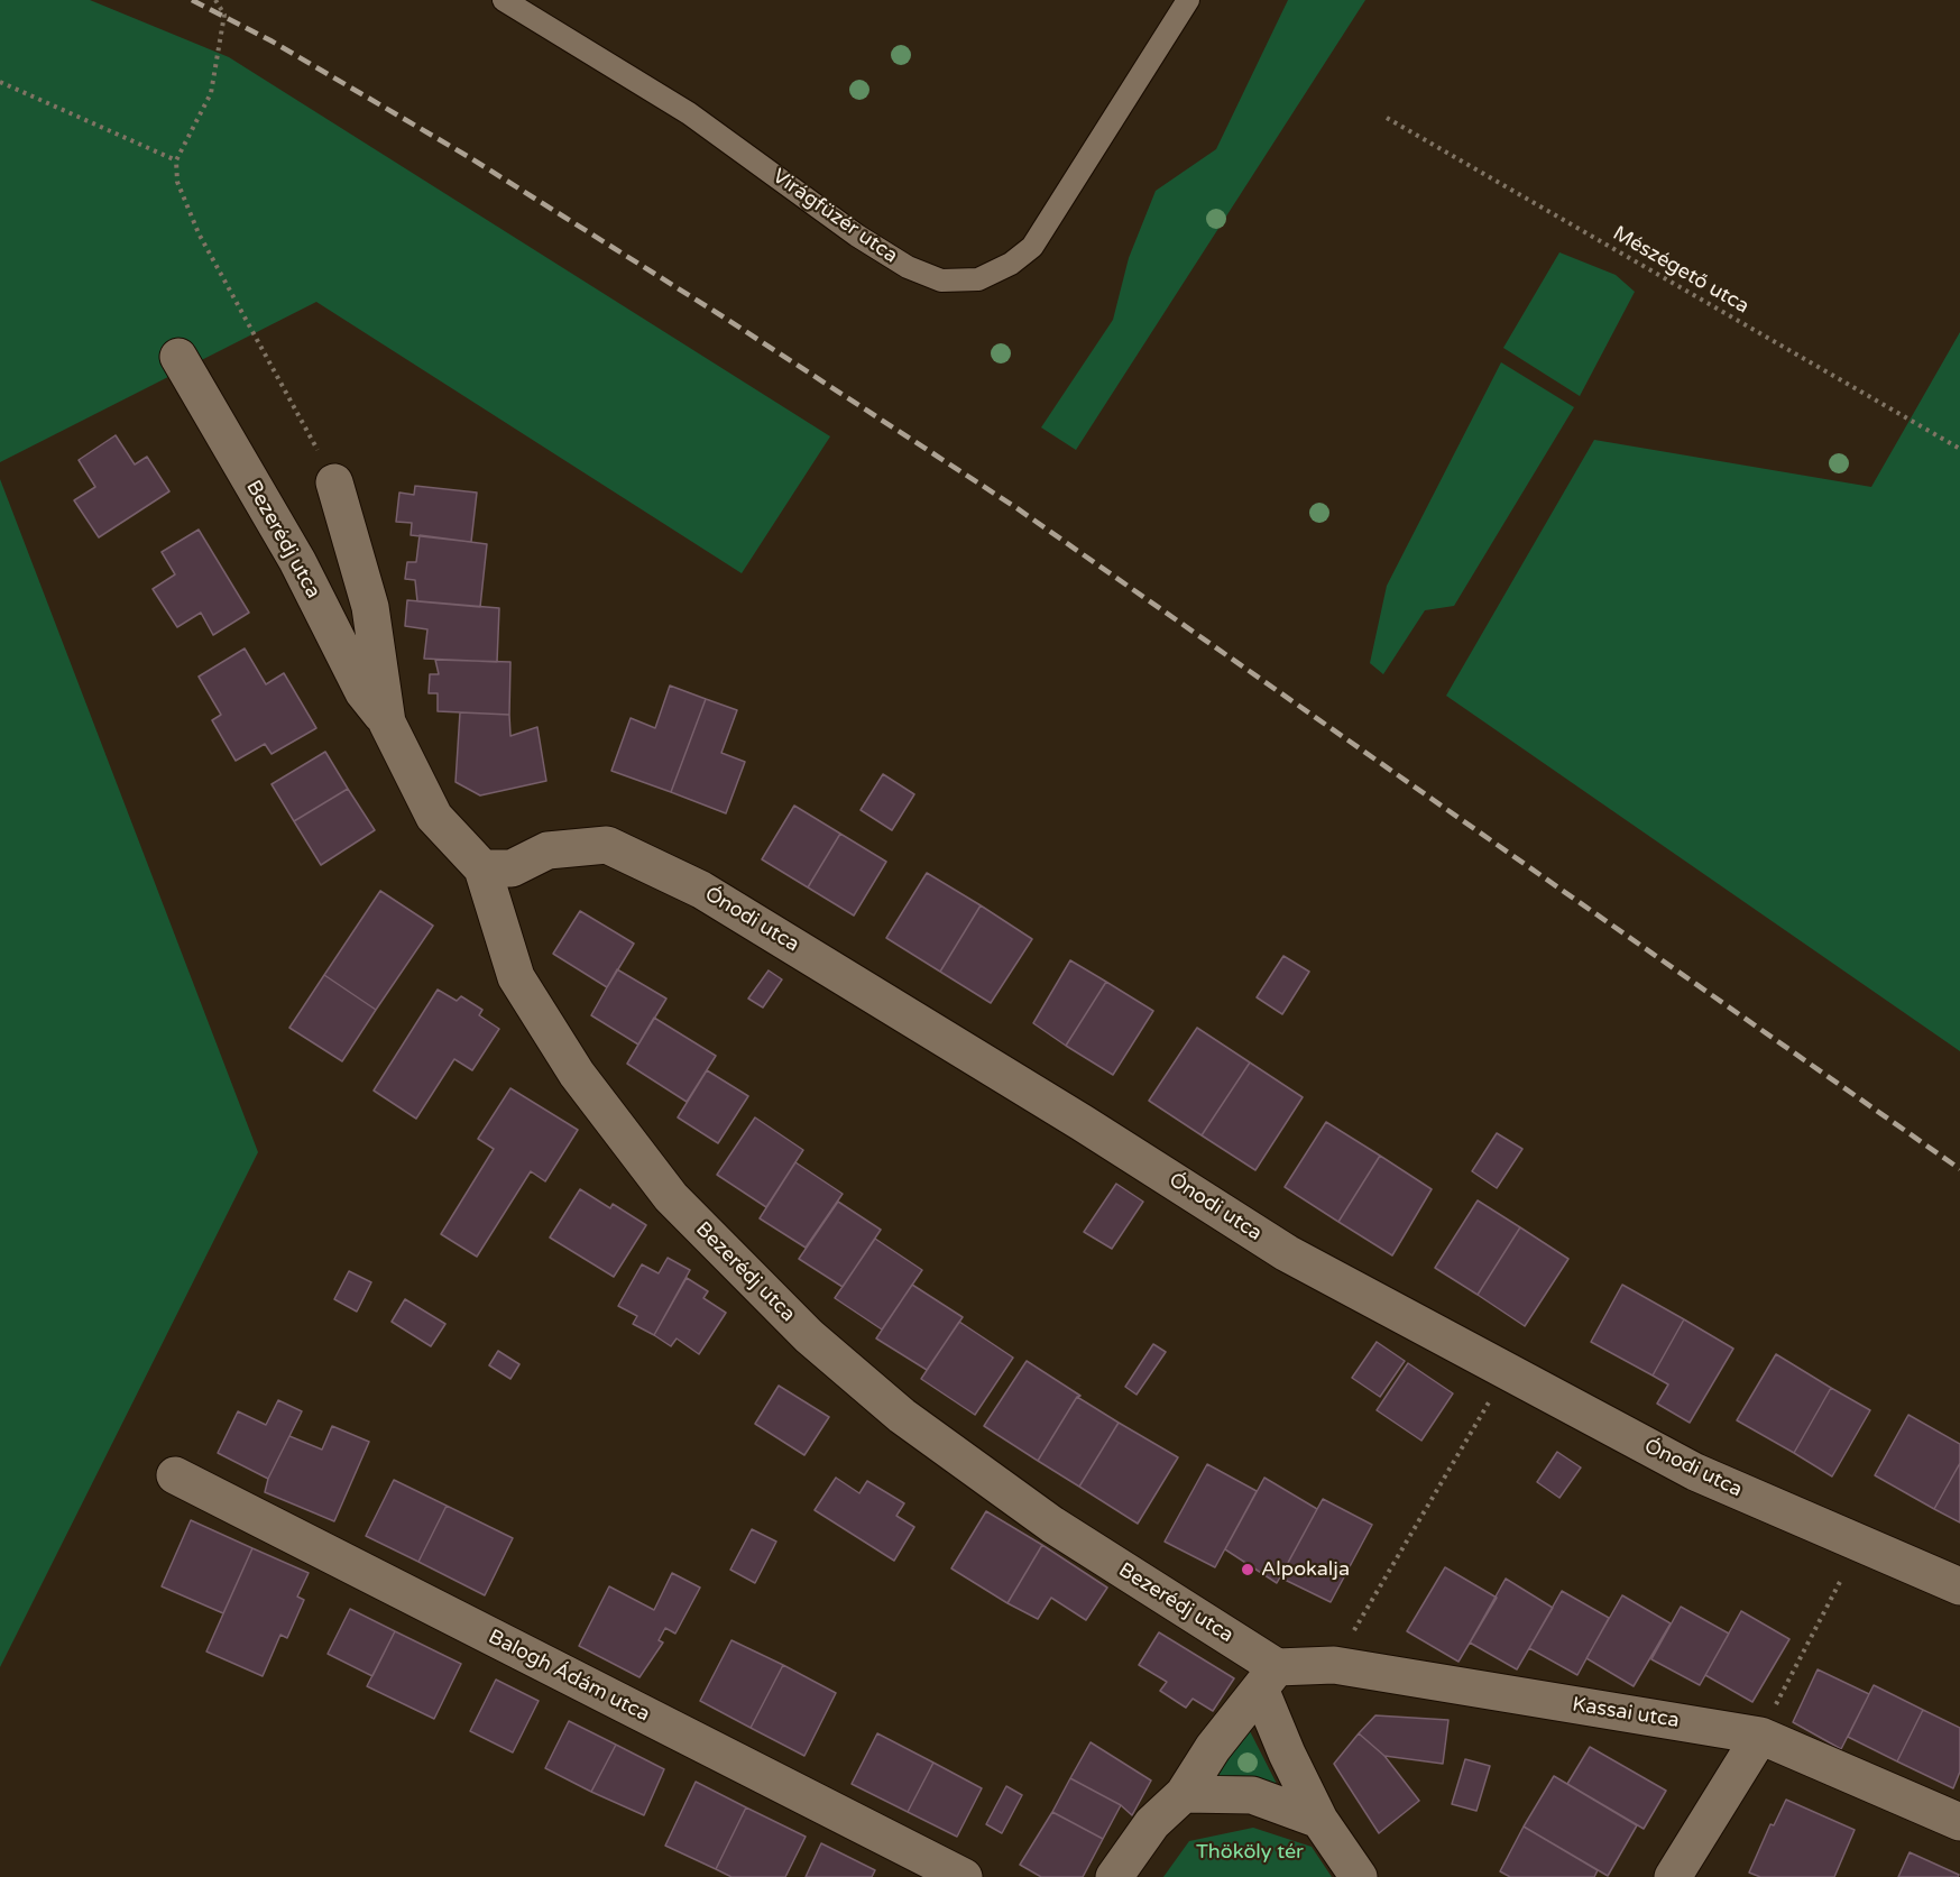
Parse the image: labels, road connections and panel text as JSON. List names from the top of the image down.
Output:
{
  "streets": {
    "street": [
      "Bezerédj utca",
      "Ónodi utca",
      "Balogh Ádám utca",
      "Kassai utca"
    ],
    "lane": ["Virágfüzér utca"],
    "path": ["Mészégető utca"]
  },
  "crossings": [
    ["Bezerédj utca", "Ónodi utca"],
    ["Bezerédj utca", "Kassai utca"]
  ],
  "parks": ["Thököly tér"],
  "places": ["Alpokalja"]
}
